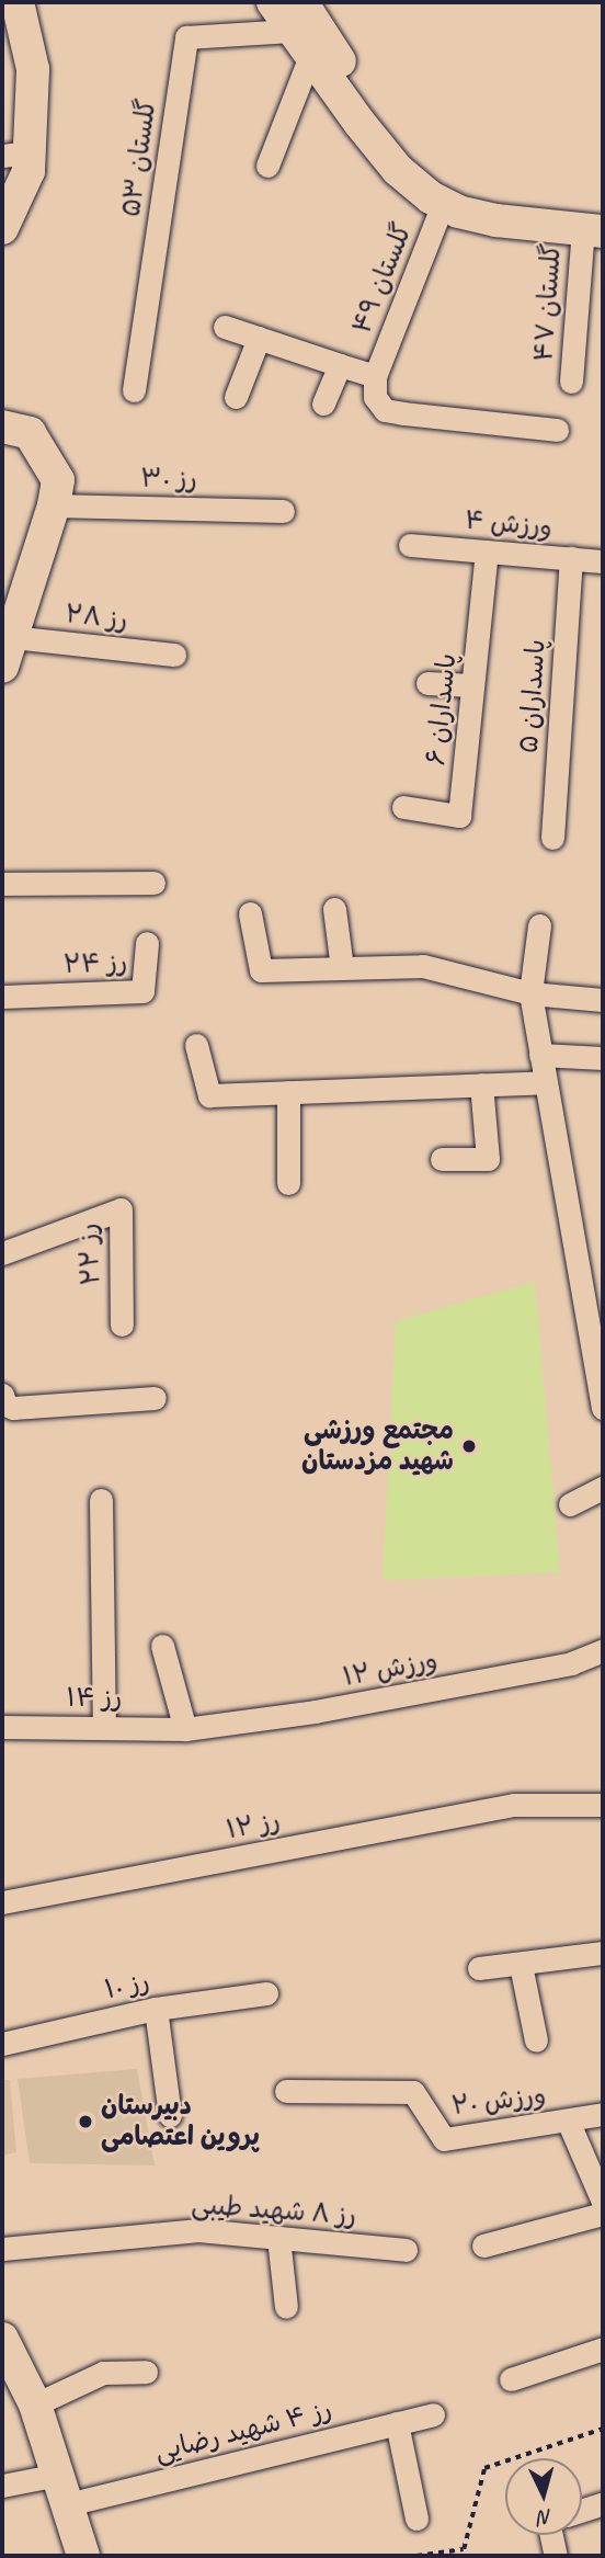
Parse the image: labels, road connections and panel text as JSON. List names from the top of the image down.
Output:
{
  "streets": {
    "street": [
      "گلستان ۵۳",
      "گلستان ۴۹",
      "گلستان ۴۷",
      "رز ۳۰",
      "ورزش ۴",
      "رز ۲۸",
      "پاسداران ۵",
      "پاسداران ۶",
      "رز ۲۴",
      "رز ۲۲",
      "ورزش ۱۲",
      "رز ۱۴",
      "رز ۱۲",
      "رز ۱۰",
      "ورزش ۲۰",
      "رز ۸ شهید طیبی",
      "رز ۴ شهید رضایی"
    ]
  },
  "crossings": [
    ["ورزش ۴", "پاسداران ۵"],
    ["ورزش ۴", "پاسداران ۶"],
    ["ورزش ۱۲", "رز ۱۴"]
  ],
  "places": ["مجتمع ورزشی شهید مزدستان", "دبیرستان پروین اعتصامی"],
  "north": "bottom"
}
